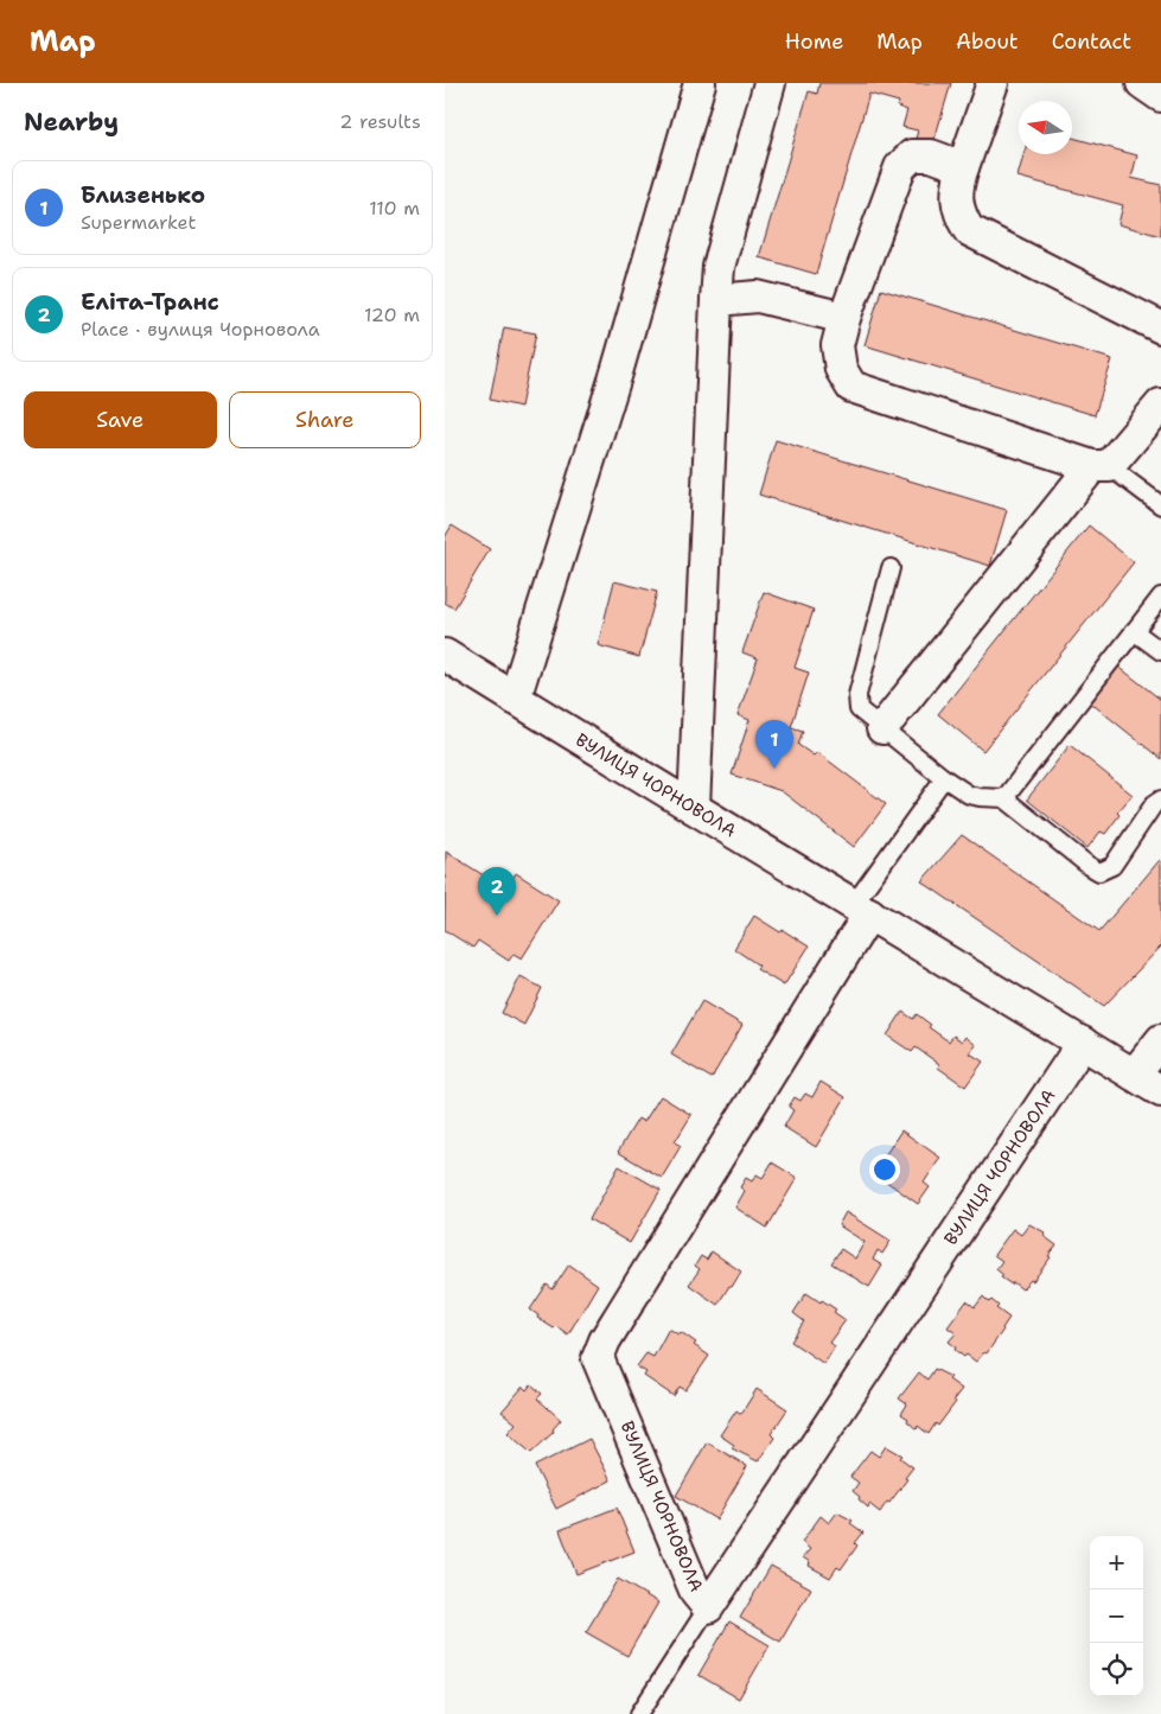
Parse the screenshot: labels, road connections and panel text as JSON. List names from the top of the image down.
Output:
{
  "streets": {
    "street": ["ВУЛИЦЯ ЧОРНОВОЛА"]
  },
  "north": "left",
  "page": {
    "header": "Map",
    "nav": [
      "Home",
      "Map",
      "About",
      "Contact"
    ],
    "heading": ["Nearby", "2 results"],
    "list": [
      {
        "mark": "1",
        "name": "Близенько",
        "note": "Supermarket",
        "value": "110 m"
      },
      {
        "mark": "2",
        "name": "Еліта-Транс",
        "note": "Place · вулиця Чорновола",
        "value": "120 m"
      }
    ],
    "buttons": ["Save", "Share"],
    "pins": ["1", "2"],
    "map_buttons": ["+", "−"]
  }
}
